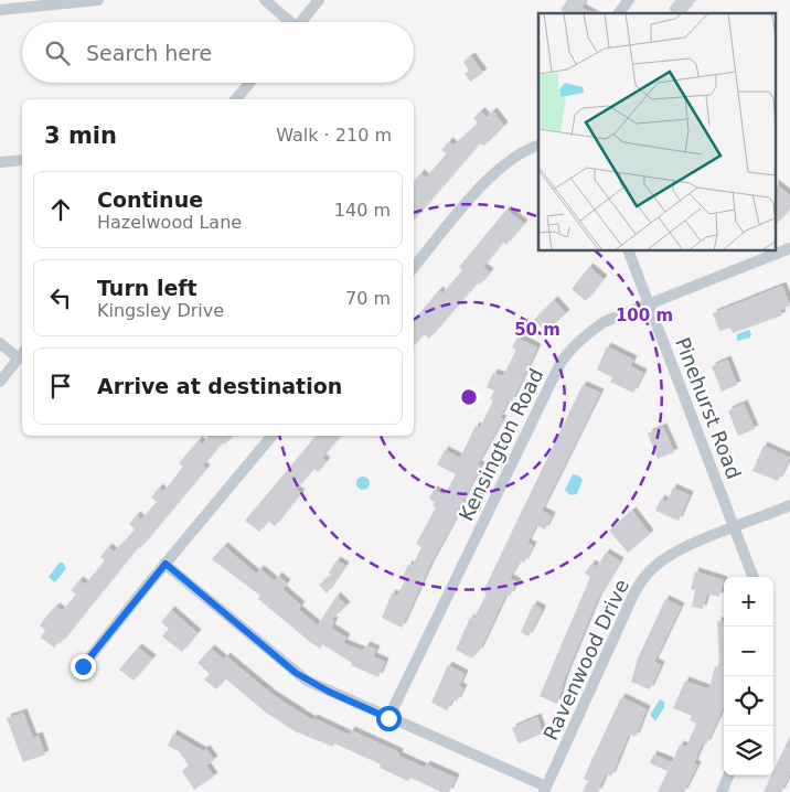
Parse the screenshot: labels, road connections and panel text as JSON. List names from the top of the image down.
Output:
{
  "streets": {
    "street": ["Pinehurst Road", "Kensington Road", "Ravenwood Drive"]
  },
  "crossings": [
    ["Pinehurst Road", "Kensington Road"],
    ["Pinehurst Road", "Ravenwood Drive"]
  ],
  "page": {
    "search": "Search here",
    "heading": ["3 min", "Walk · 210 m"],
    "list": [
      ["Continue", "Hazelwood Lane", "140 m"],
      ["Turn left", "Kingsley Drive", "70 m"],
      "Arrive at destination"
    ],
    "map_buttons": ["+", "−"]
  },
  "rings": ["100 m", "50 m"]
}
